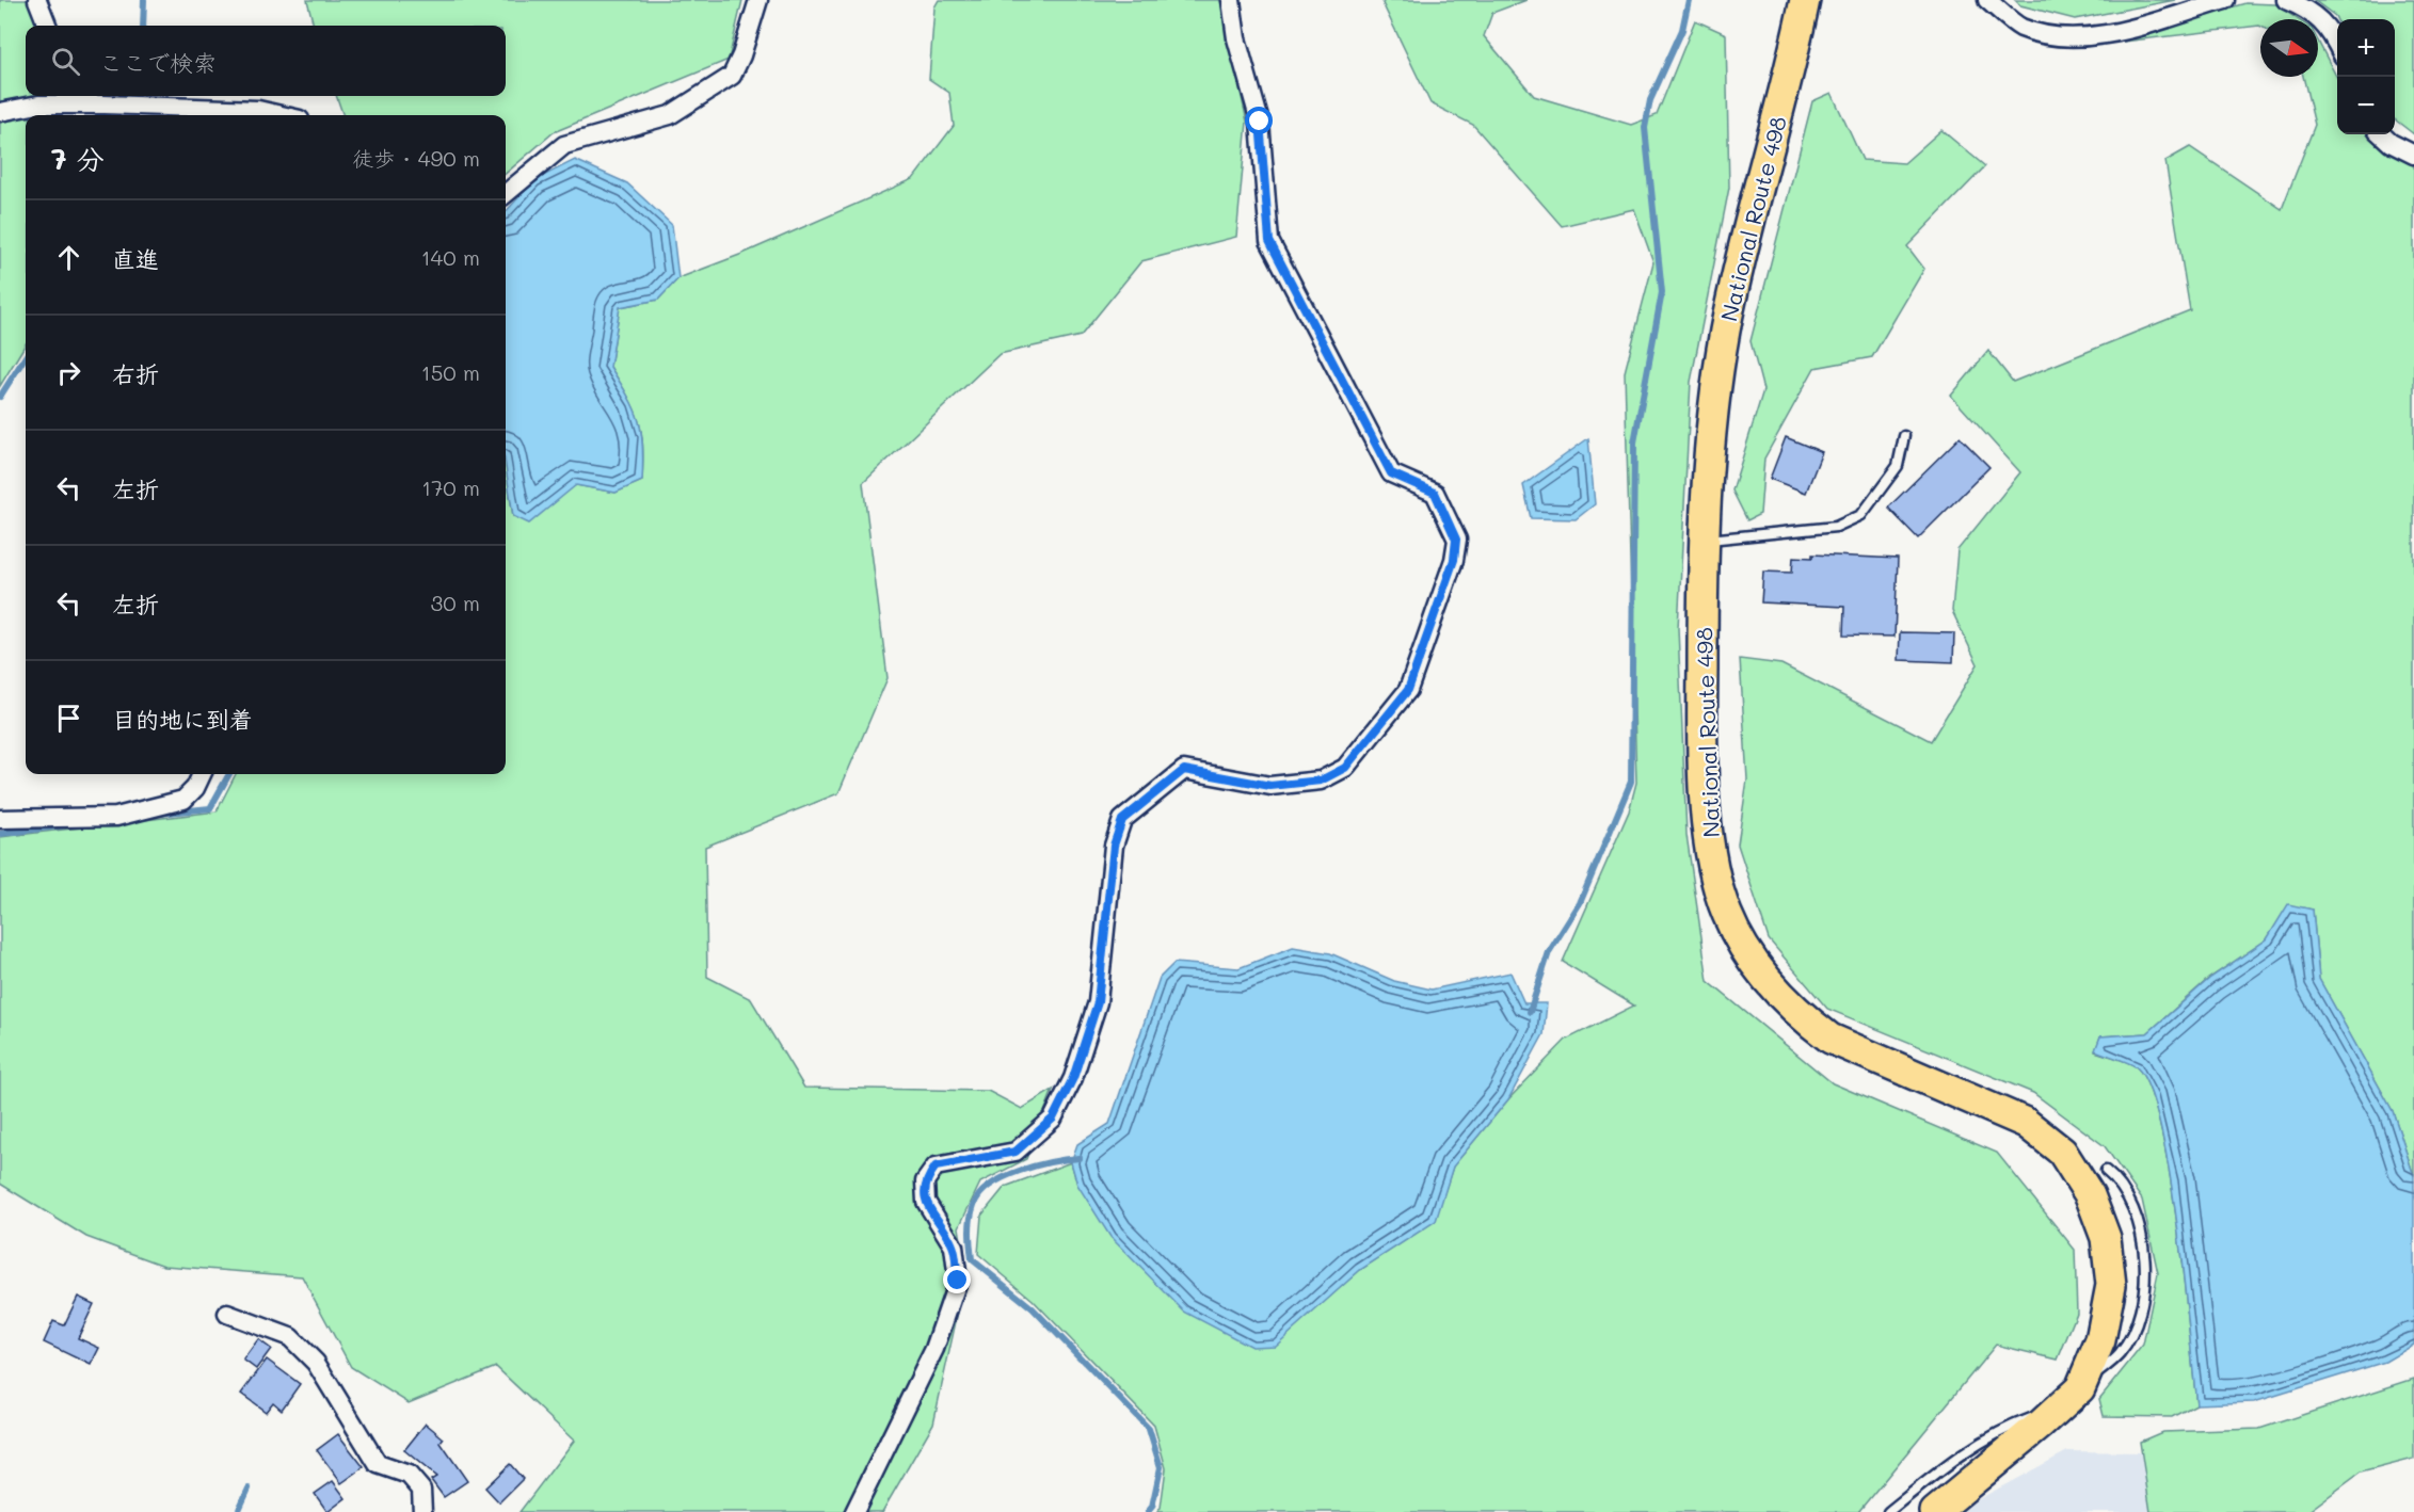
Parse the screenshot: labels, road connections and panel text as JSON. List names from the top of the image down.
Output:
{
  "streets": {
    "highway": ["National Route 498"]
  },
  "north": "right",
  "page": {
    "map_buttons": ["+", "−"],
    "search": "ここで検索",
    "heading": ["7 分", "徒歩 · 490 m"],
    "list": [
      ["直進", "140 m"],
      ["右折", "150 m"],
      ["左折", "170 m"],
      ["左折", "30 m"],
      "目的地に到着"
    ]
  }
}
